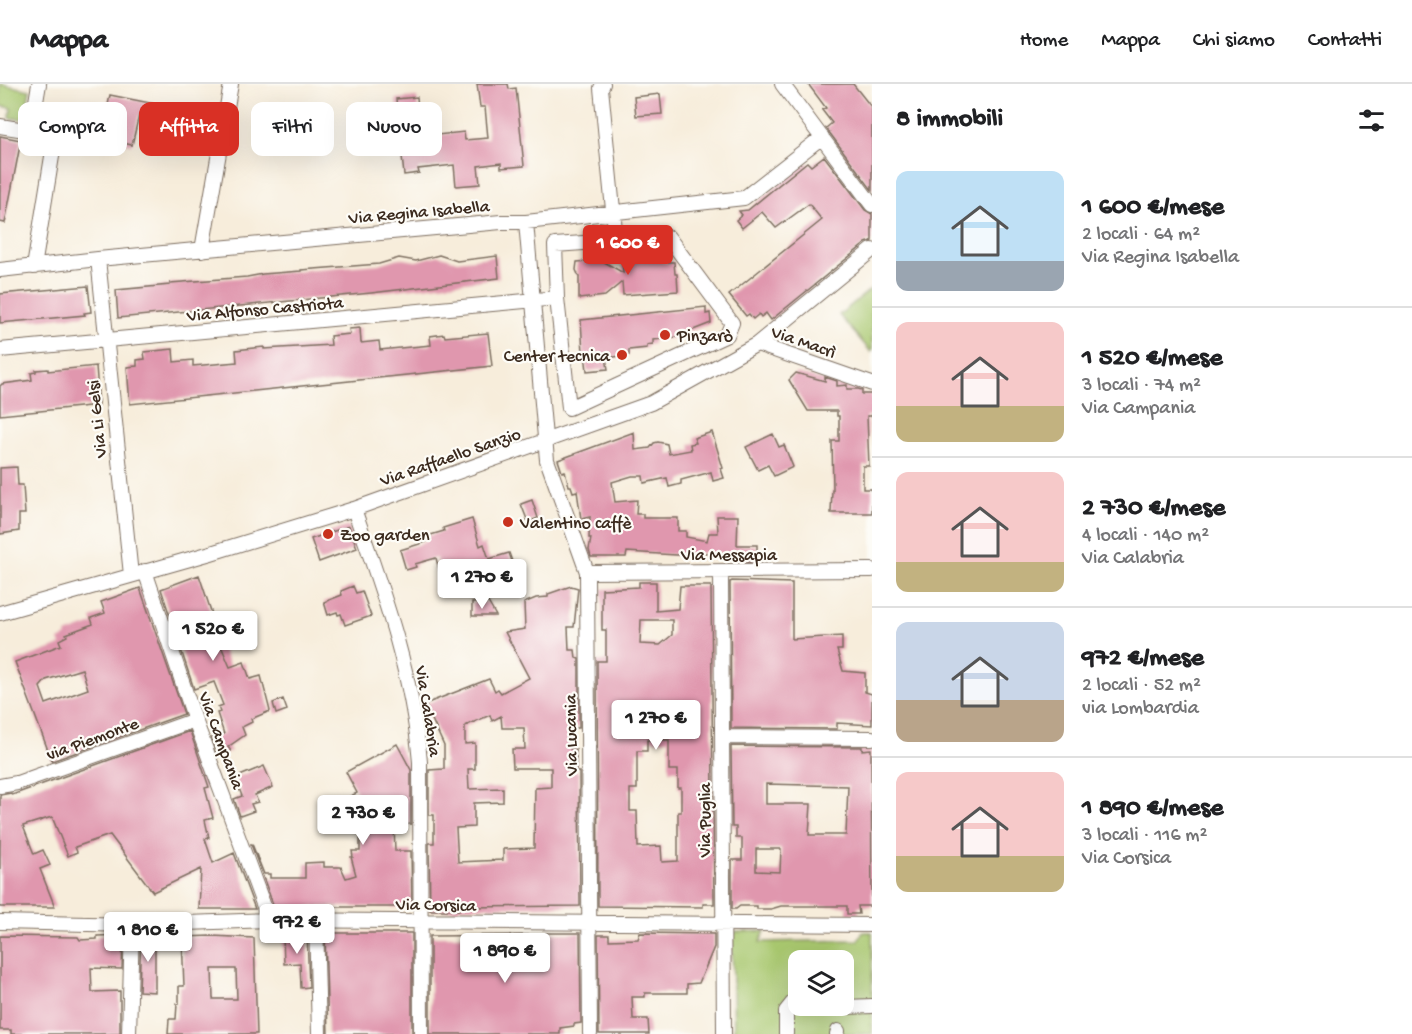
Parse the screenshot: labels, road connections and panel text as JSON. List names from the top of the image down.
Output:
{
  "streets": {
    "street": [
      "Via Regina Isabella",
      "Via Alfonso Castriota",
      "Via Macrì",
      "Via Li Gelsi",
      "Via Raffaello Sanzio",
      "Via Messapia",
      "Via Calabria",
      "Via Lucania",
      "via Piemonte",
      "Via Campania",
      "Via Puglia",
      "Via Corsica"
    ]
  },
  "crossings": [
    ["Via Regina Isabella", "Via Li Gelsi"],
    ["Via Regina Isabella", "Via Lucania"],
    ["Via Alfonso Castriota", "Via Li Gelsi"],
    ["Via Alfonso Castriota", "Via Lucania"],
    ["Via Macrì", "Via Raffaello Sanzio"],
    ["Via Li Gelsi", "Via Raffaello Sanzio"],
    ["Via Raffaello Sanzio", "Via Calabria"],
    ["Via Raffaello Sanzio", "Via Lucania"],
    ["Via Raffaello Sanzio", "Via Campania"],
    ["Via Messapia", "Via Lucania"],
    ["Via Messapia", "Via Puglia"],
    ["Via Calabria", "Via Corsica"],
    ["Via Lucania", "Via Corsica"],
    ["via Piemonte", "Via Campania"],
    ["Via Campania", "Via Corsica"],
    ["Via Puglia", "Via Corsica"]
  ],
  "places": [
    "Pinzarò",
    "Center tecnica",
    "Valentino caffè",
    "Zoo garden"
  ],
  "page": {
    "header": "Mappa",
    "nav": [
      "Home",
      "Mappa",
      "Chi siamo",
      "Contatti"
    ],
    "heading": "8 immobili",
    "chip": [
      "Compra",
      "Affitta",
      "Filtri",
      "Nuovo"
    ],
    "list": [
      {
        "name": "1 600 €/mese",
        "note": "2 locali · 64 m² · Via Regina Isabella"
      },
      {
        "name": "1 520 €/mese",
        "note": "3 locali · 74 m² · Via Campania"
      },
      {
        "name": "2 730 €/mese",
        "note": "4 locali · 140 m² · Via Calabria"
      },
      {
        "name": "972 €/mese",
        "note": "2 locali · 52 m² · via Lombardia"
      },
      {
        "name": "1 890 €/mese",
        "note": "3 locali · 116 m² · Via Corsica"
      }
    ],
    "price": [
      "1 600 €",
      "1 270 €",
      "1 520 €",
      "1 270 €",
      "2 730 €",
      "972 €",
      "1 810 €",
      "1 890 €"
    ]
  }
}
